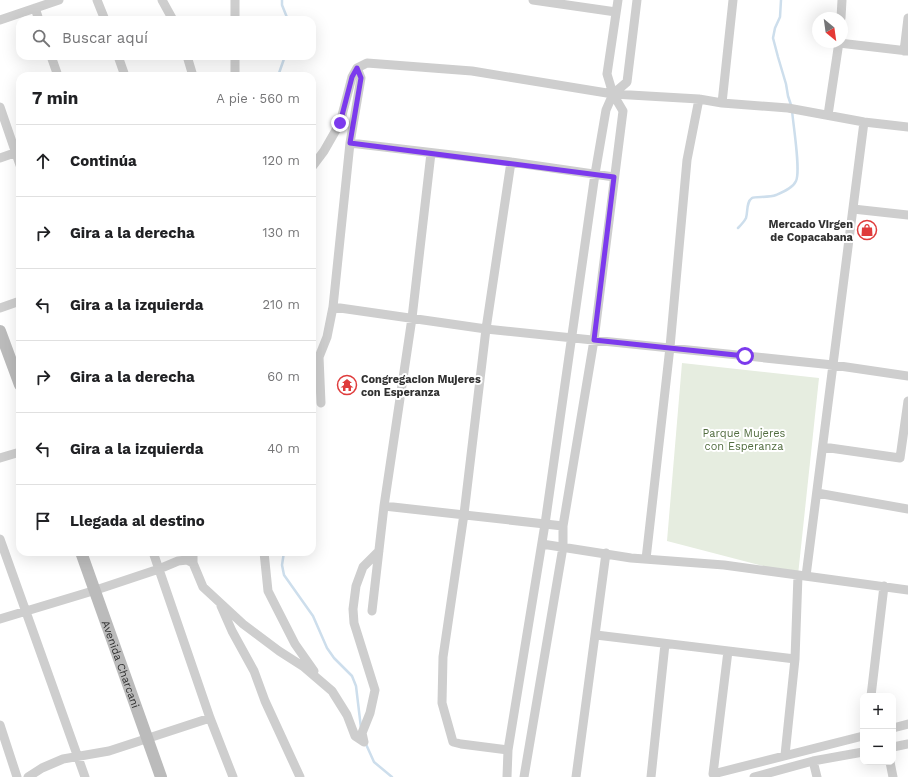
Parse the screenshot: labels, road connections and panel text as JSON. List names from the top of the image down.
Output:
{
  "streets": {
    "main road": ["Avenida Charcani"]
  },
  "parks": ["Parque Mujeres con Esperanza"],
  "places": {
    "shop": ["Mercado Virgen de Copacabana"],
    "temple": ["Congregacion Mujeres con Esperanza"]
  },
  "north": "bottom right",
  "page": {
    "search": "Buscar aquí",
    "heading": ["7 min", "A pie · 560 m"],
    "list": [
      ["Continúa", "120 m"],
      ["Gira a la derecha", "130 m"],
      ["Gira a la izquierda", "210 m"],
      ["Gira a la derecha", "60 m"],
      ["Gira a la izquierda", "40 m"],
      "Llegada al destino"
    ],
    "map_buttons": ["+", "−"]
  }
}
